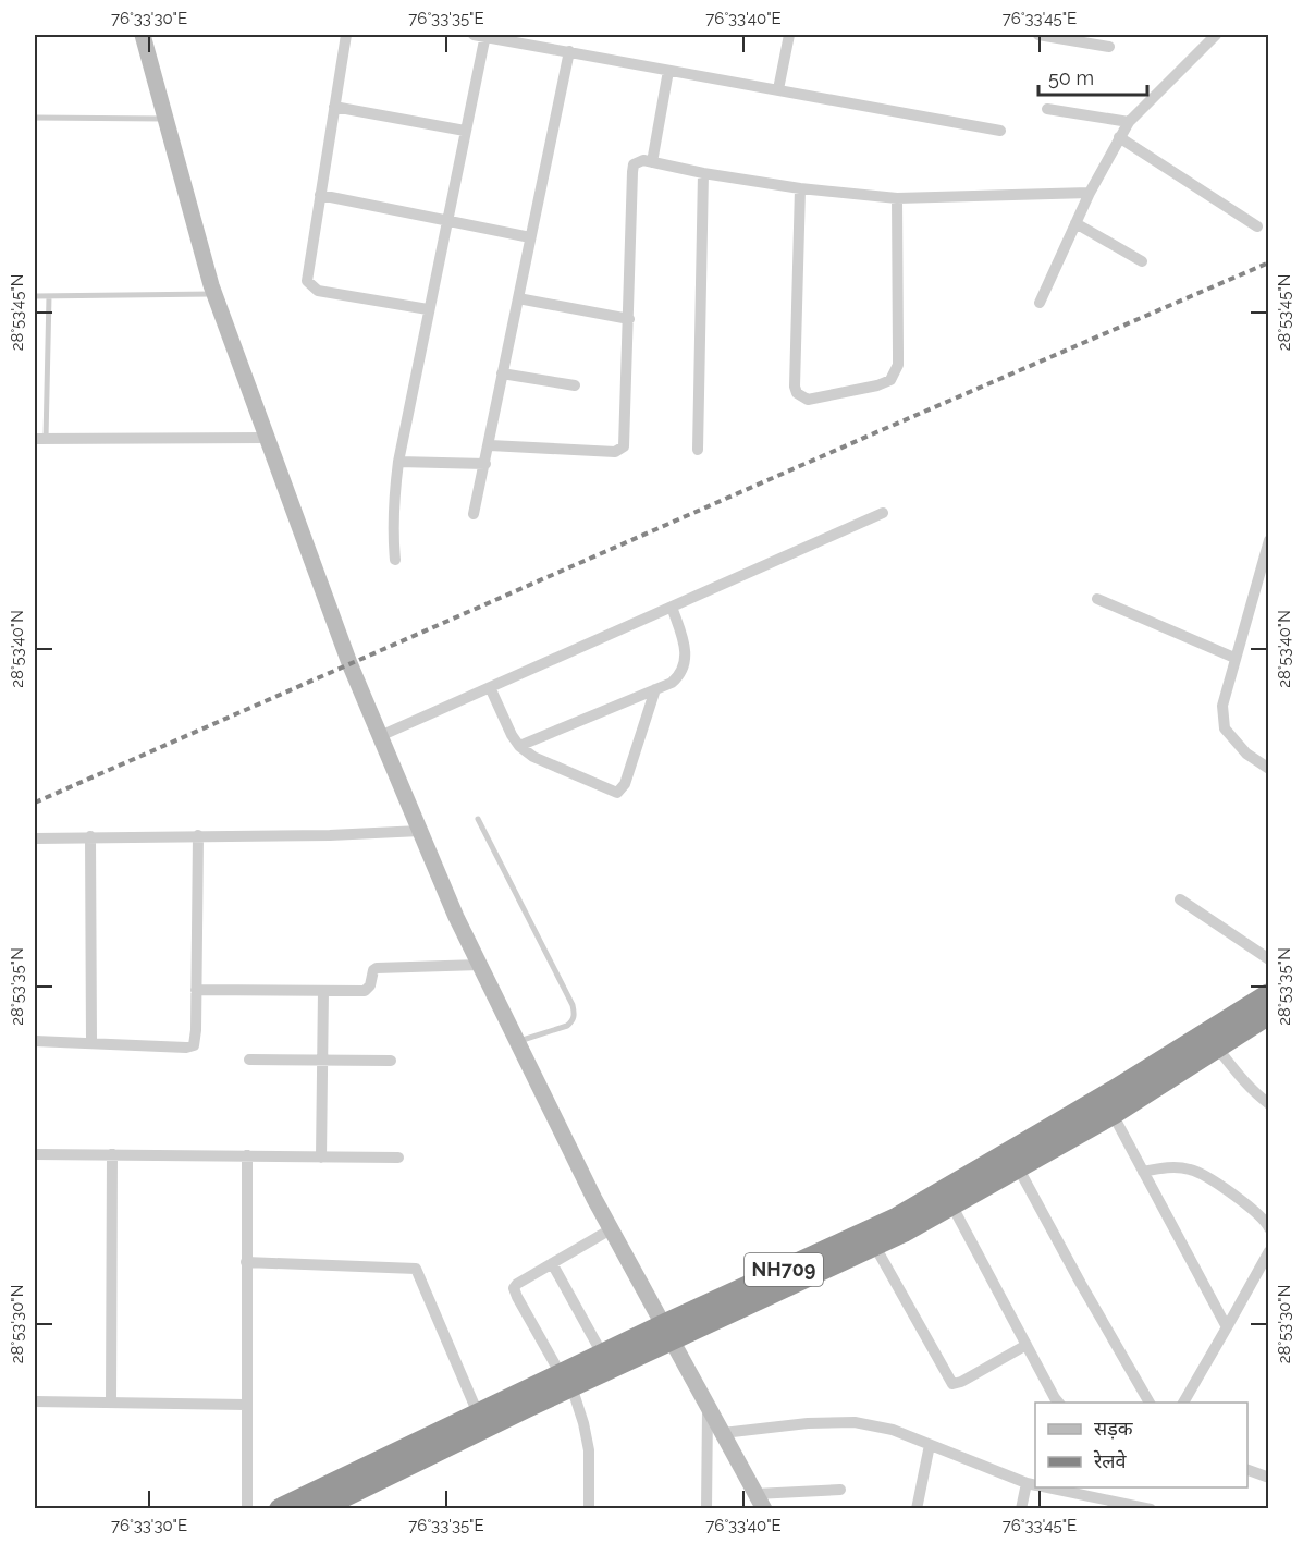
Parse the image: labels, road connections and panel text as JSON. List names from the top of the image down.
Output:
{
  "streets": {
    "highway": ["NH709"]
  },
  "legend": ["सड़क", "रेलवे"],
  "scale_bar": "50 m",
  "coordinates": [
    "76°33'30\"E",
    "76°33'35\"E",
    "76°33'40\"E",
    "76°33'45\"E",
    "28°53'45\"N",
    "28°53'40\"N",
    "28°53'35\"N",
    "28°53'30\"N"
  ]
}
